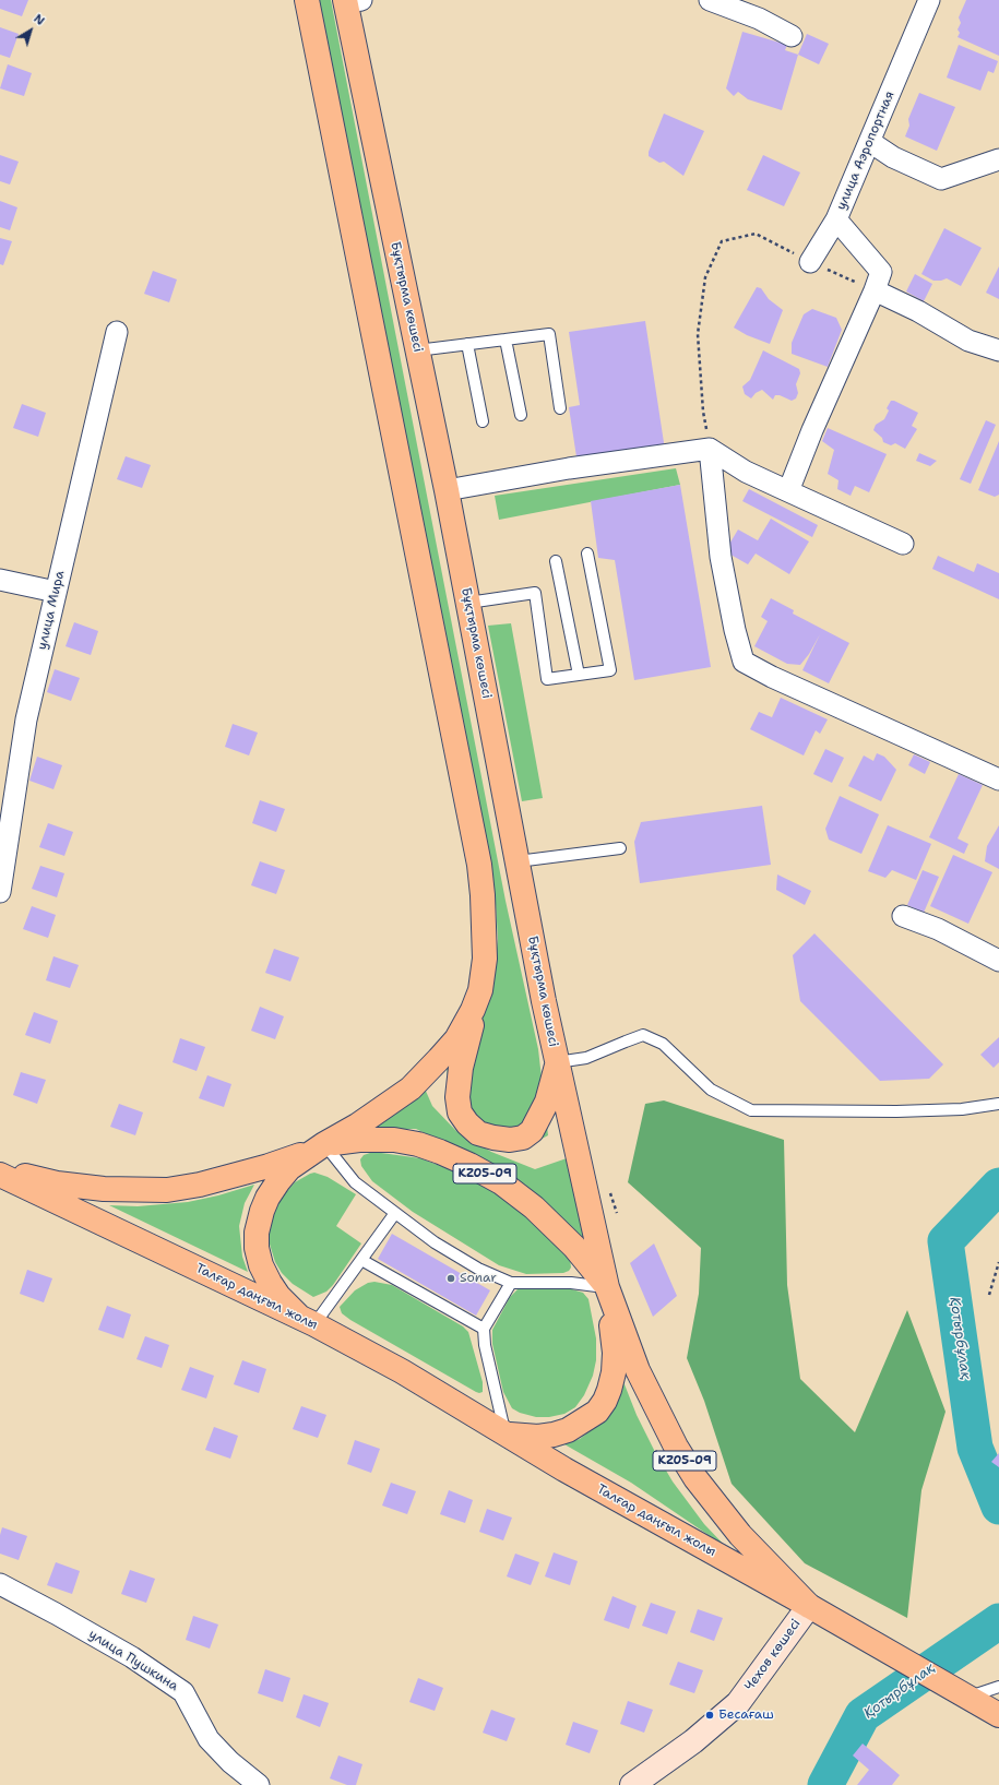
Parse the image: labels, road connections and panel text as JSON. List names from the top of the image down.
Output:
{
  "streets": {
    "main road": [
      "Бұқтырма көшесі",
      "KZ05-09",
      "Талғар даңғыл жолы",
      "Чехов көшесі"
    ],
    "street": ["улица Аэропортная", "улица Мира", "улица Пушкина"]
  },
  "crossings": [
    ["Бұқтырма көшесі", "KZ05-09"],
    ["Бұқтырма көшесі", "Талғар даңғыл жолы"],
    ["KZ05-09", "Талғар даңғыл жолы"],
    ["Талғар даңғыл жолы", "Чехов көшесі"]
  ],
  "water": ["Қотырбұлақ"],
  "places": ["Sonar", "Бесағаш"],
  "north": "top right"
}
